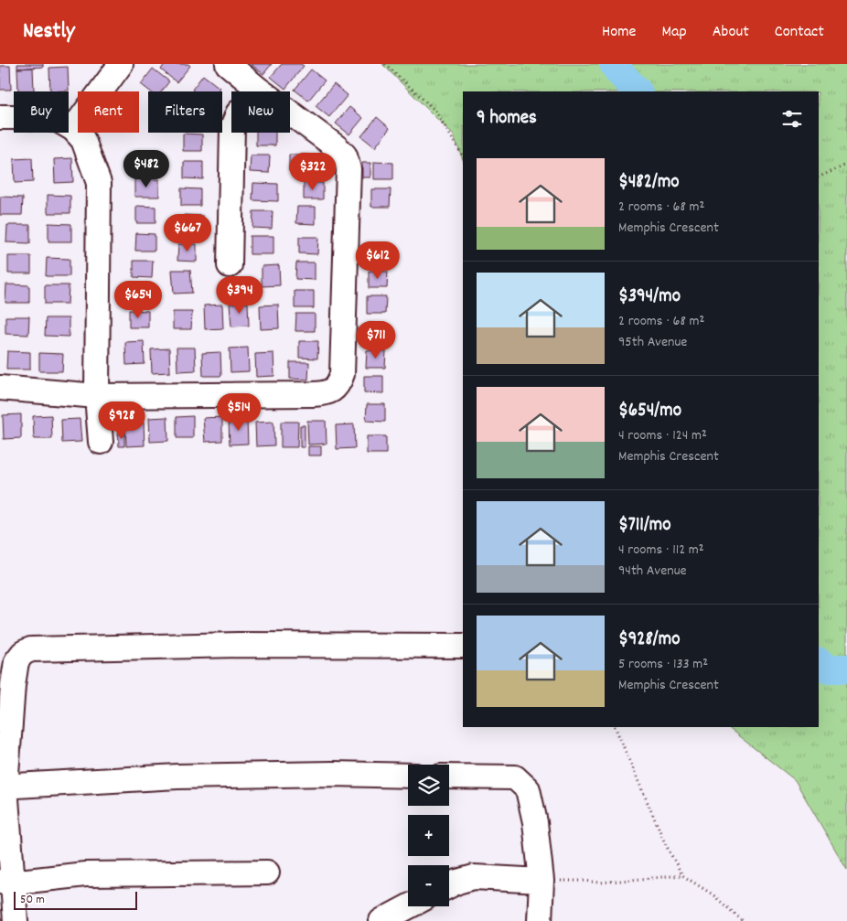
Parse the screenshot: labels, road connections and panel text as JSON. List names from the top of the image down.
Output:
{
  "scale_bar": "50 m",
  "page": {
    "header": "Nestly",
    "nav": [
      "Home",
      "Map",
      "About",
      "Contact"
    ],
    "chip": [
      "Buy",
      "Rent",
      "Filters",
      "New"
    ],
    "heading": "9 homes",
    "list": [
      {
        "name": "$482/mo",
        "note": "2 rooms · 68 m² · Memphis Crescent"
      },
      {
        "name": "$394/mo",
        "note": "2 rooms · 68 m² · 95th Avenue"
      },
      {
        "name": "$654/mo",
        "note": "4 rooms · 124 m² · Memphis Crescent"
      },
      {
        "name": "$711/mo",
        "note": "4 rooms · 112 m² · 94th Avenue"
      },
      {
        "name": "$928/mo",
        "note": "5 rooms · 133 m² · Memphis Crescent"
      }
    ],
    "price": [
      "$482",
      "$322",
      "$667",
      "$612",
      "$394",
      "$654",
      "$711",
      "$514",
      "$928"
    ],
    "map_buttons": ["+", "−"],
    "scale": "50 m"
  }
}
